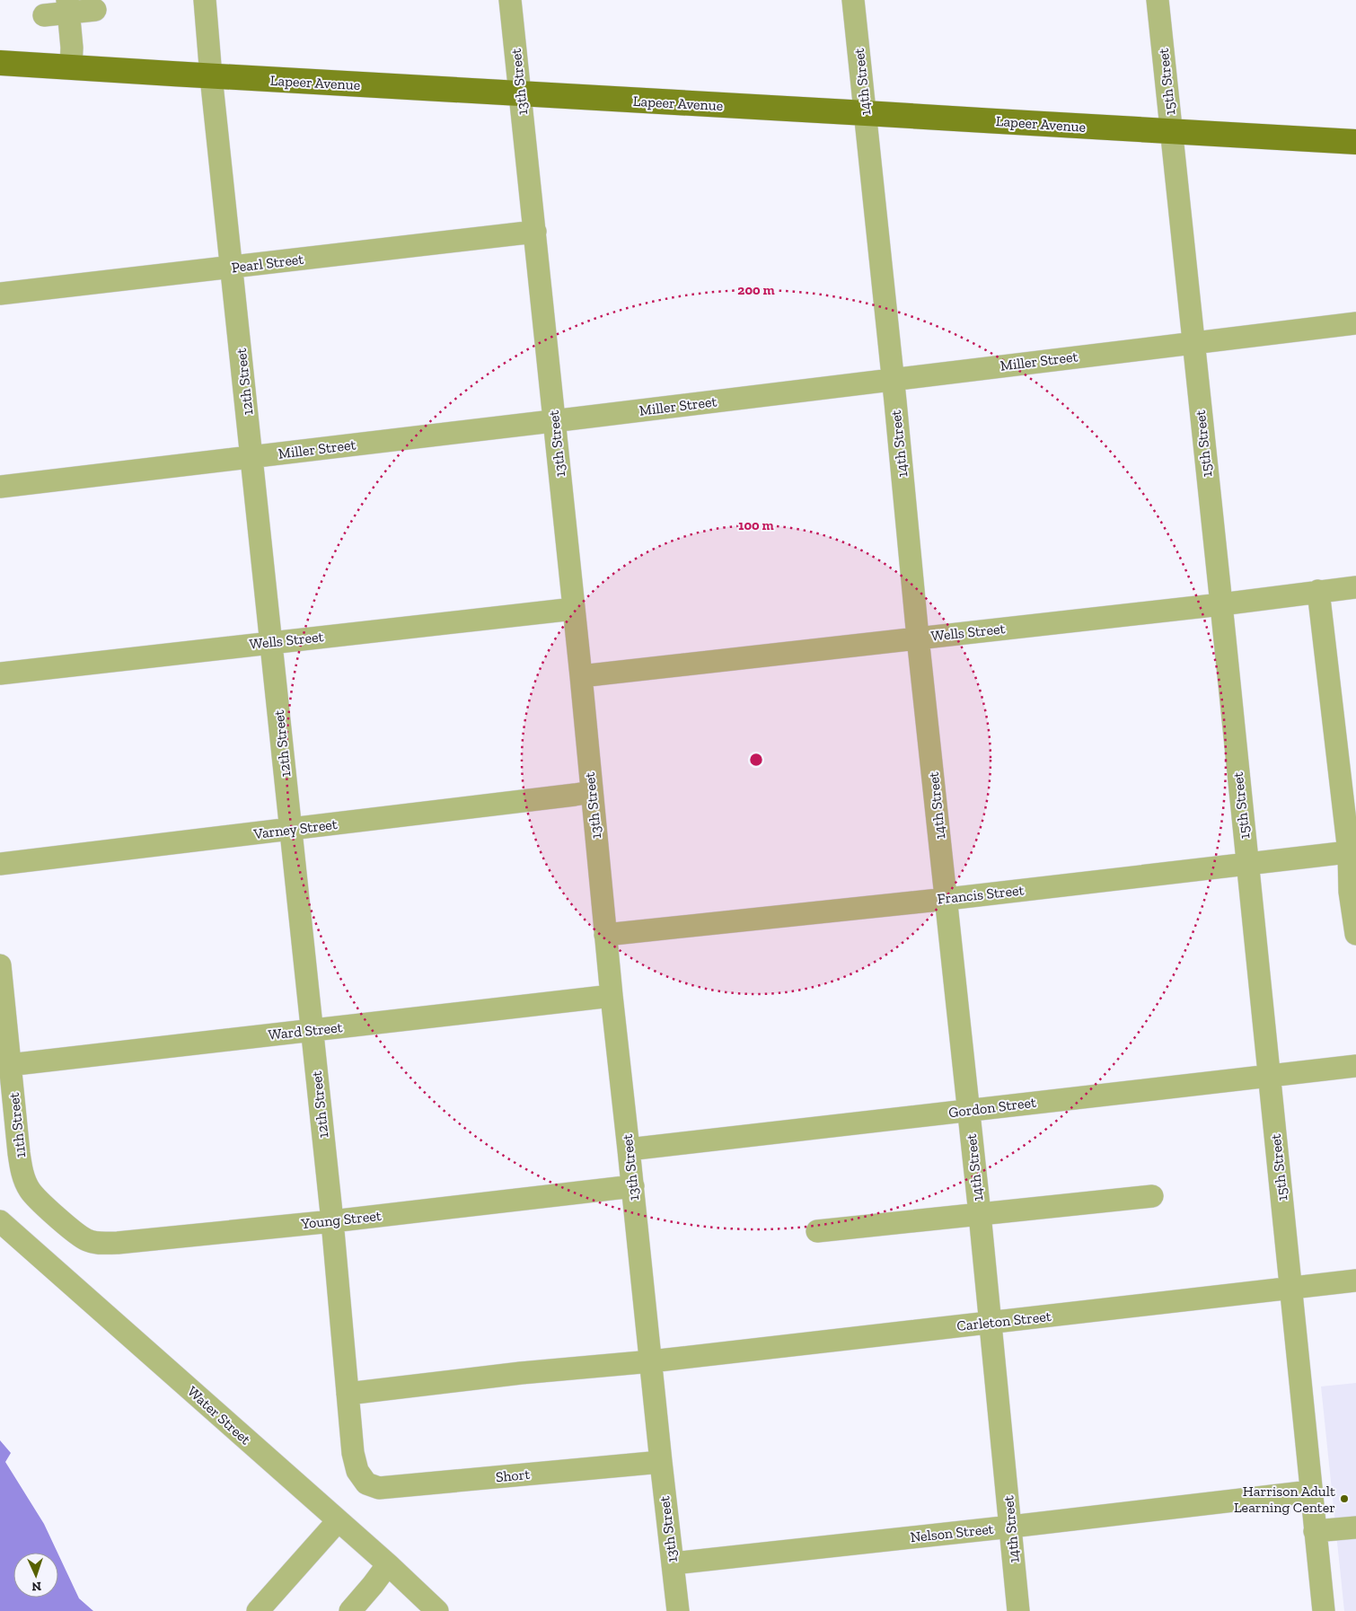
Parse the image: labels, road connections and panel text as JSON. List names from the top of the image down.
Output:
{
  "streets": {
    "main road": ["Lapeer Avenue"],
    "street": [
      "13th Street",
      "14th Street",
      "15th Street",
      "Pearl Street",
      "Miller Street",
      "12th Street",
      "Wells Street",
      "Varney Street",
      "Francis Street",
      "Ward Street",
      "Gordon Street",
      "11th Street",
      "Young Street",
      "Carleton Street",
      "Water Street",
      "Short",
      "Nelson Street"
    ]
  },
  "crossings": [
    ["13th Street", "Lapeer Avenue"],
    ["13th Street", "Pearl Street"],
    ["13th Street", "Miller Street"],
    ["13th Street", "Wells Street"],
    ["13th Street", "Varney Street"],
    ["13th Street", "Francis Street"],
    ["13th Street", "Ward Street"],
    ["13th Street", "Gordon Street"],
    ["13th Street", "Young Street"],
    ["13th Street", "Carleton Street"],
    ["13th Street", "Short"],
    ["13th Street", "Nelson Street"],
    ["14th Street", "Lapeer Avenue"],
    ["14th Street", "Miller Street"],
    ["14th Street", "Wells Street"],
    ["14th Street", "Francis Street"],
    ["14th Street", "Gordon Street"],
    ["14th Street", "Carleton Street"],
    ["14th Street", "Nelson Street"],
    ["15th Street", "Lapeer Avenue"],
    ["15th Street", "Miller Street"],
    ["15th Street", "Wells Street"],
    ["15th Street", "Francis Street"],
    ["15th Street", "Gordon Street"],
    ["15th Street", "Carleton Street"],
    ["15th Street", "Nelson Street"],
    ["Lapeer Avenue", "12th Street"],
    ["Pearl Street", "12th Street"],
    ["Miller Street", "12th Street"],
    ["12th Street", "Wells Street"],
    ["12th Street", "Varney Street"],
    ["12th Street", "Ward Street"],
    ["12th Street", "Young Street"],
    ["12th Street", "Carleton Street"],
    ["12th Street", "Short"],
    ["Ward Street", "11th Street"],
    ["11th Street", "Young Street"]
  ],
  "places": ["Harrison Adult Learning Center"],
  "north": "bottom",
  "rings": ["200 m", "100 m"]
}
